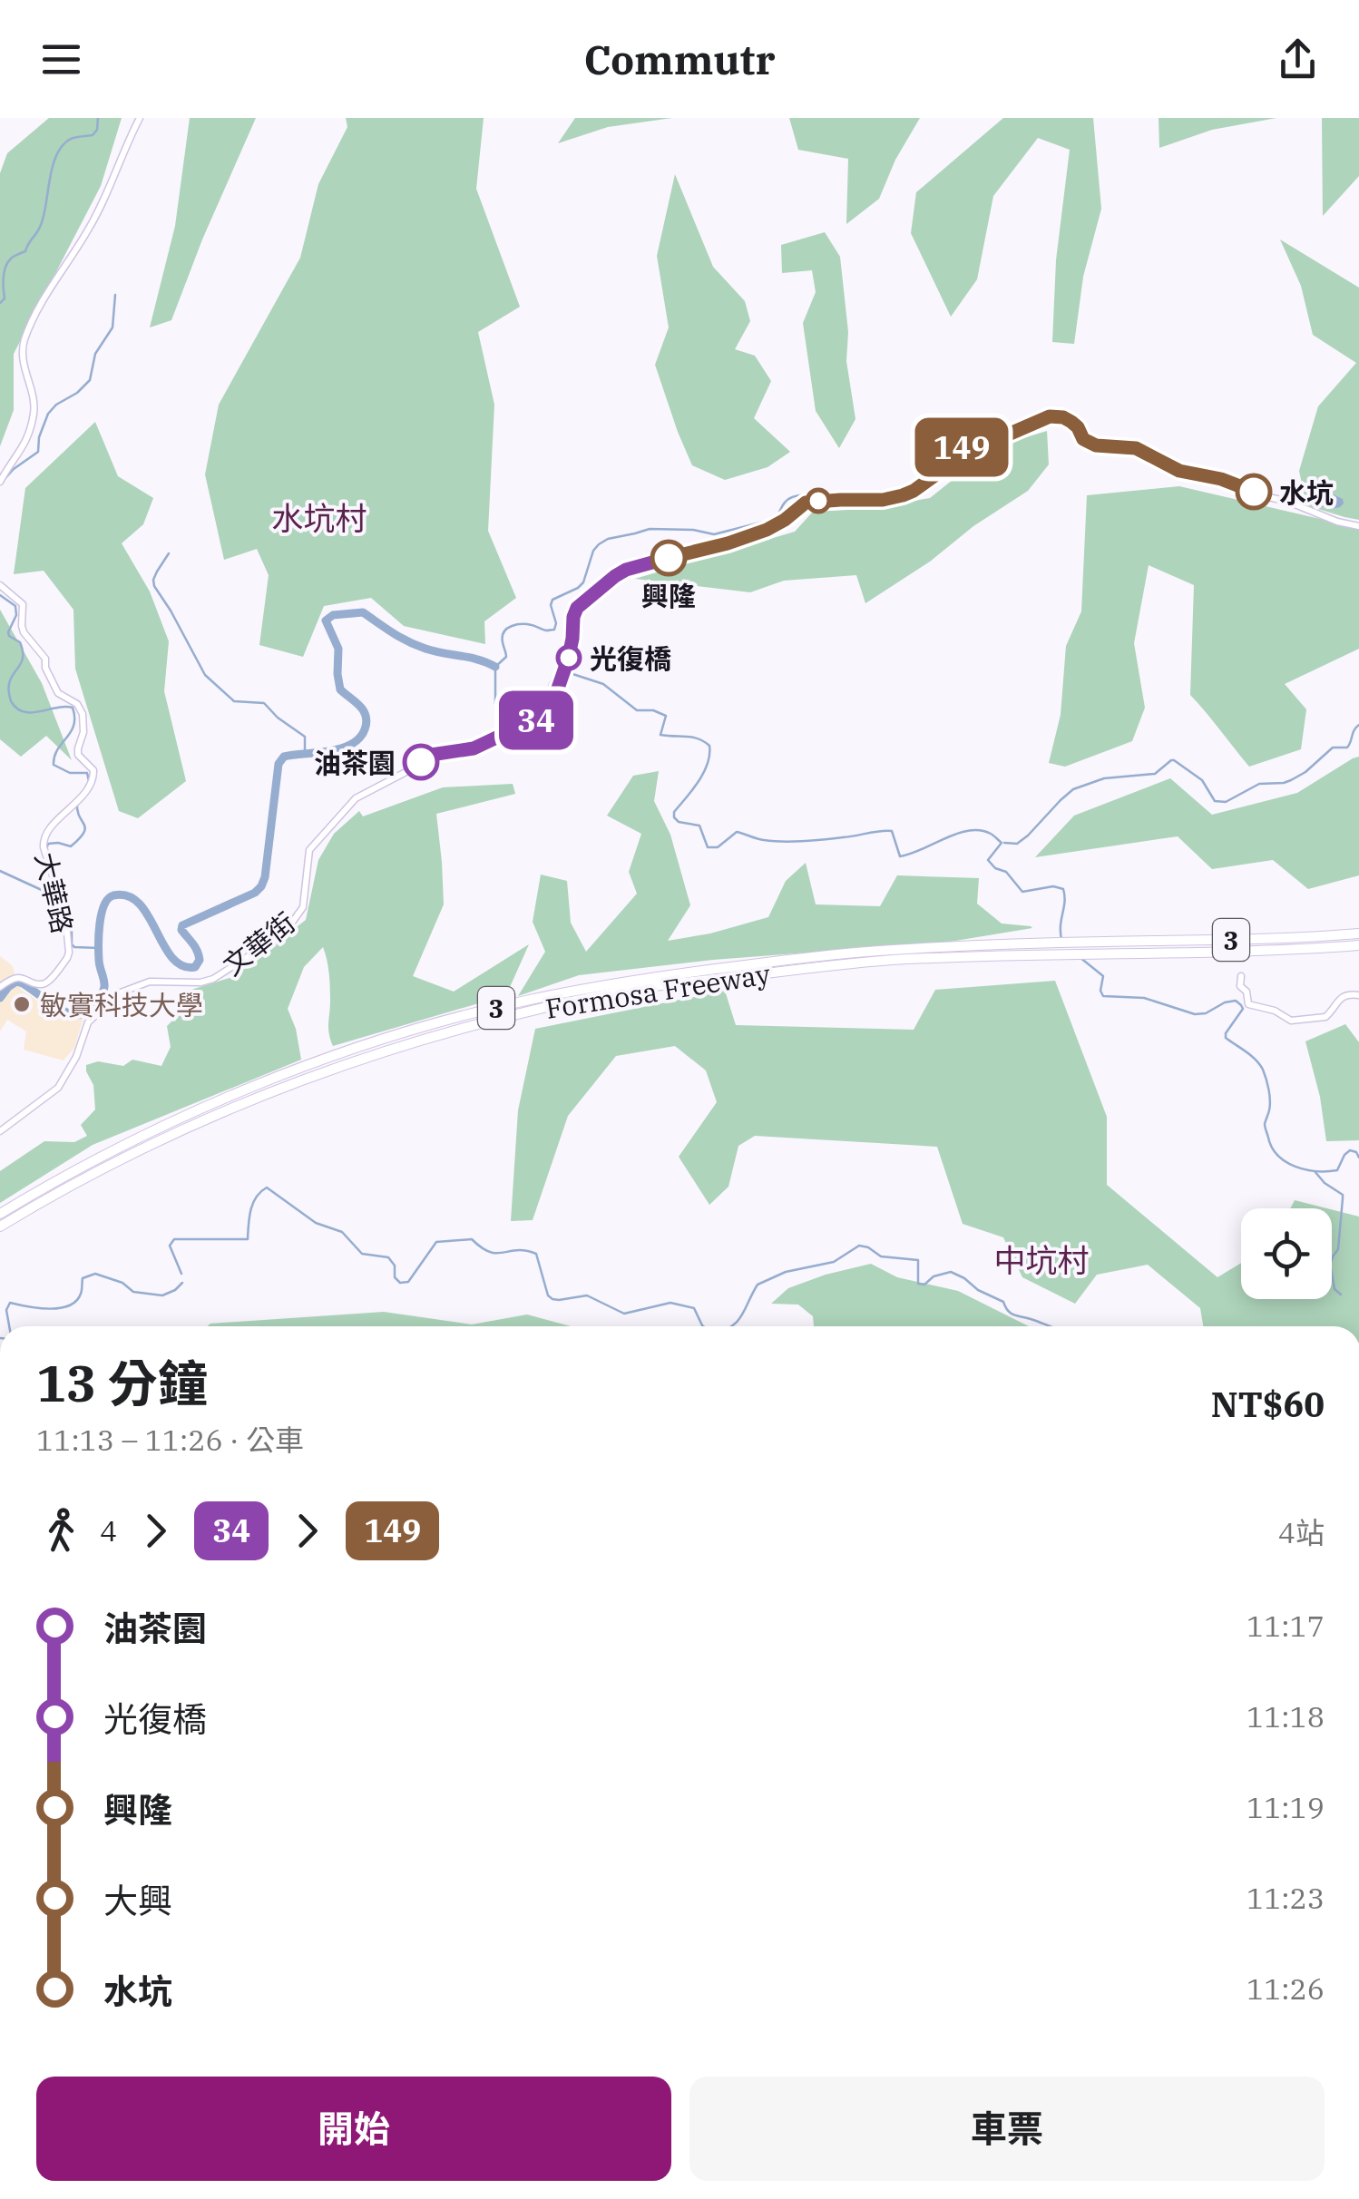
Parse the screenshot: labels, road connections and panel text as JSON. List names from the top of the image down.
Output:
{
  "streets": {
    "highway": ["3", "Formosa Freeway"],
    "street": ["大華路", "文華街"]
  },
  "districts": ["水坑村", "中坑村"],
  "places": [
    "水坑",
    "興隆",
    "光復橋",
    "油茶園",
    "敏實科技大學"
  ],
  "lines": ["bus line 149", "bus line 34"],
  "page": {
    "header": "Commutr",
    "on_map": ["34", "149"],
    "heading": ["13 分鐘", "11:13 – 11:26 · 公車", "NT$60"],
    "legs": [
      "4",
      "34",
      "149",
      "4站"
    ],
    "list": [
      {
        "name": "油茶園",
        "value": "11:17"
      },
      {
        "name": "光復橋",
        "value": "11:18"
      },
      {
        "name": "興隆",
        "value": "11:19"
      },
      {
        "name": "大興",
        "value": "11:23"
      },
      {
        "name": "水坑",
        "value": "11:26"
      }
    ],
    "buttons": ["開始", "車票"]
  }
}
